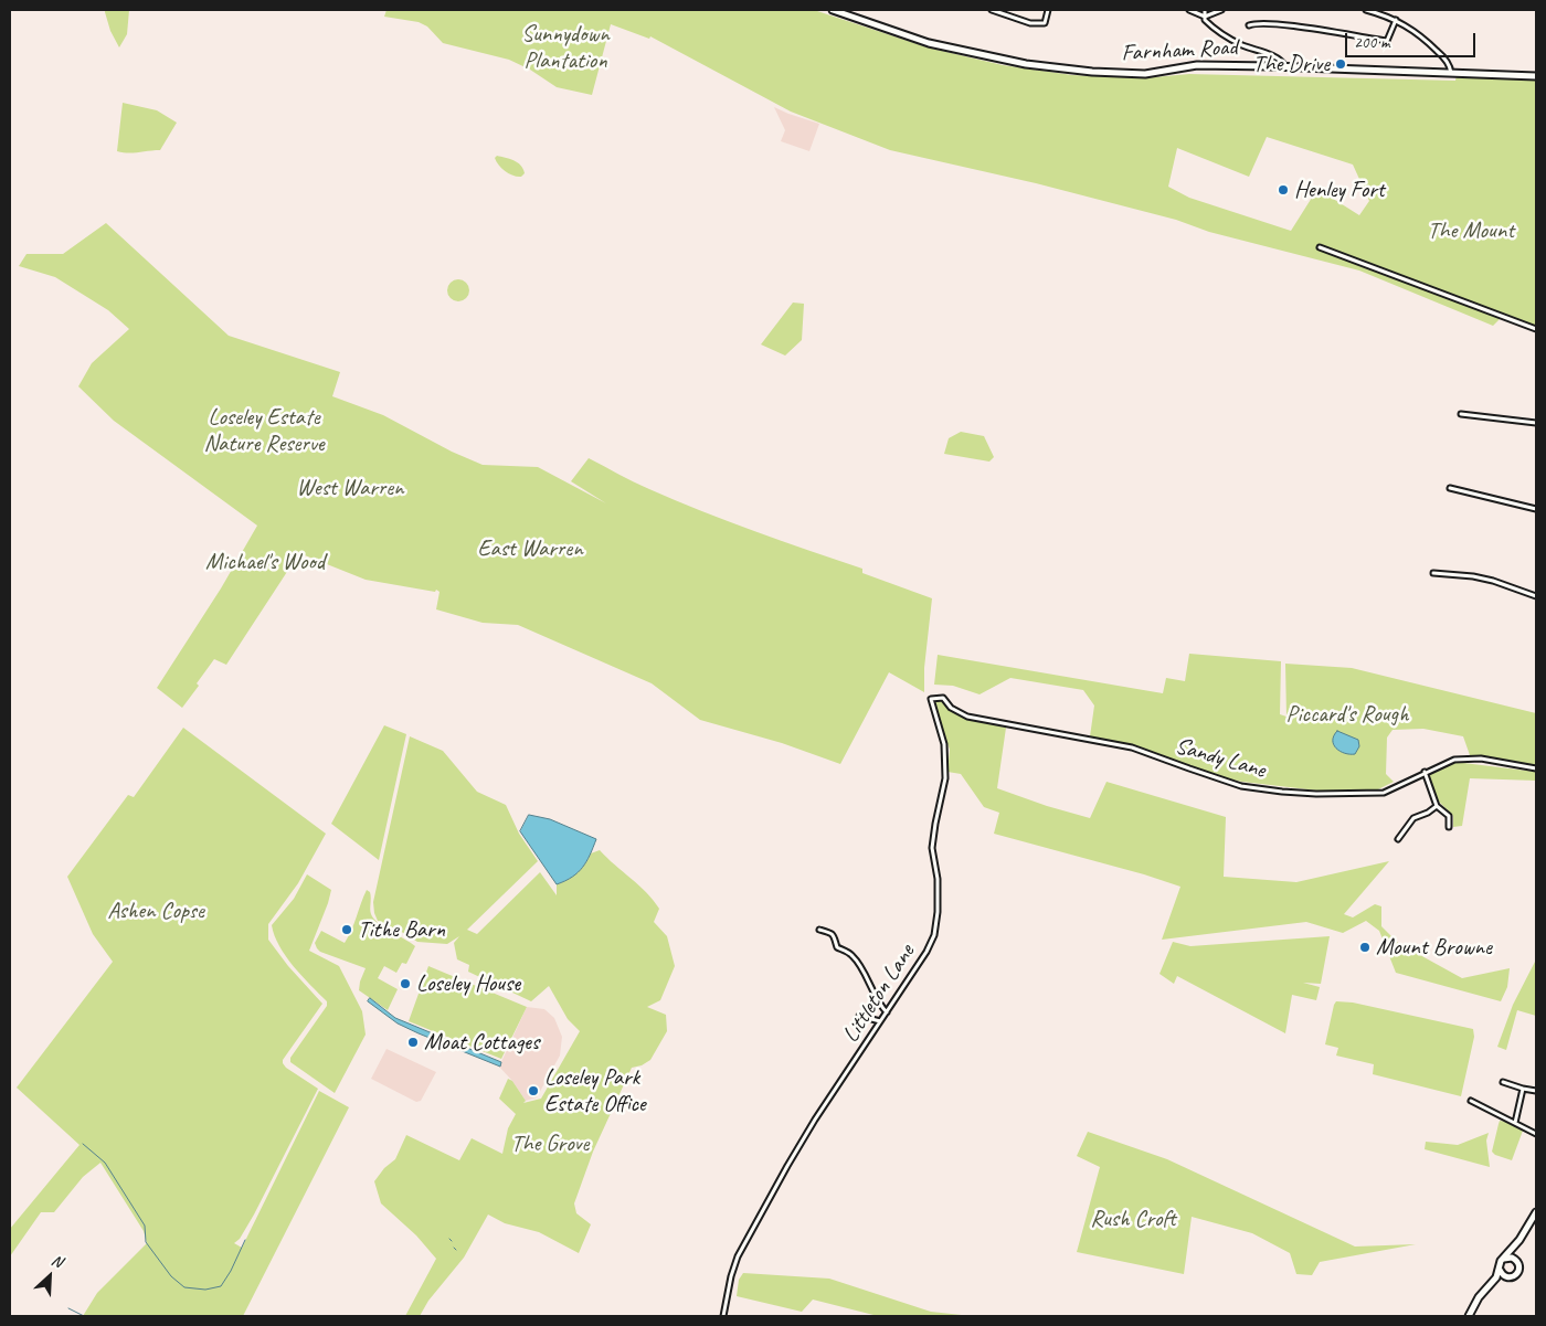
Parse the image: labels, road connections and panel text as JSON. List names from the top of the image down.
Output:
{
  "streets": {
    "main road": ["Farnham Road"],
    "street": ["Sandy Lane", "Littleton Lane"]
  },
  "crossings": [
    ["Sandy Lane", "Littleton Lane"]
  ],
  "parks": [
    "Sunnydown Plantation",
    "The Mount",
    "Loseley Estate Nature Reserve",
    "West Warren",
    "East Warren",
    "Michael's Wood",
    "Piccard's Rough",
    "Ashen Copse",
    "The Grove",
    "Rush Croft"
  ],
  "places": [
    "The Drive",
    "Henley Fort",
    "Tithe Barn",
    "Mount Browne",
    "Loseley House",
    "Moat Cottages",
    "Loseley Park Estate Office"
  ],
  "scale_bar": "200 m",
  "north": "top right"
}
